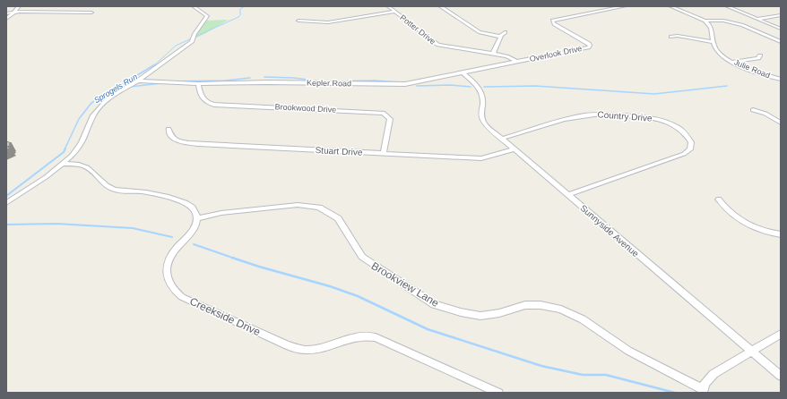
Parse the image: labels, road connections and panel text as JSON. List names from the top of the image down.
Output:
{
  "streets": {
    "street": [
      "Potter Drive",
      "Overlook Drive",
      "Julie Road",
      "Kepler Road",
      "Brookwood Drive",
      "Country Drive",
      "Stuart Drive",
      "Sunnyside Avenue",
      "Brookview Lane",
      "Creekside Drive"
    ]
  },
  "crossings": [
    ["Potter Drive", "Overlook Drive"],
    ["Potter Drive", "Kepler Road"],
    ["Overlook Drive", "Kepler Road"],
    ["Kepler Road", "Brookwood Drive"],
    ["Kepler Road", "Sunnyside Avenue"],
    ["Brookwood Drive", "Stuart Drive"],
    ["Country Drive", "Sunnyside Avenue"],
    ["Stuart Drive", "Sunnyside Avenue"],
    ["Brookview Lane", "Creekside Drive"]
  ],
  "water": ["Sprogels Run"]
}
